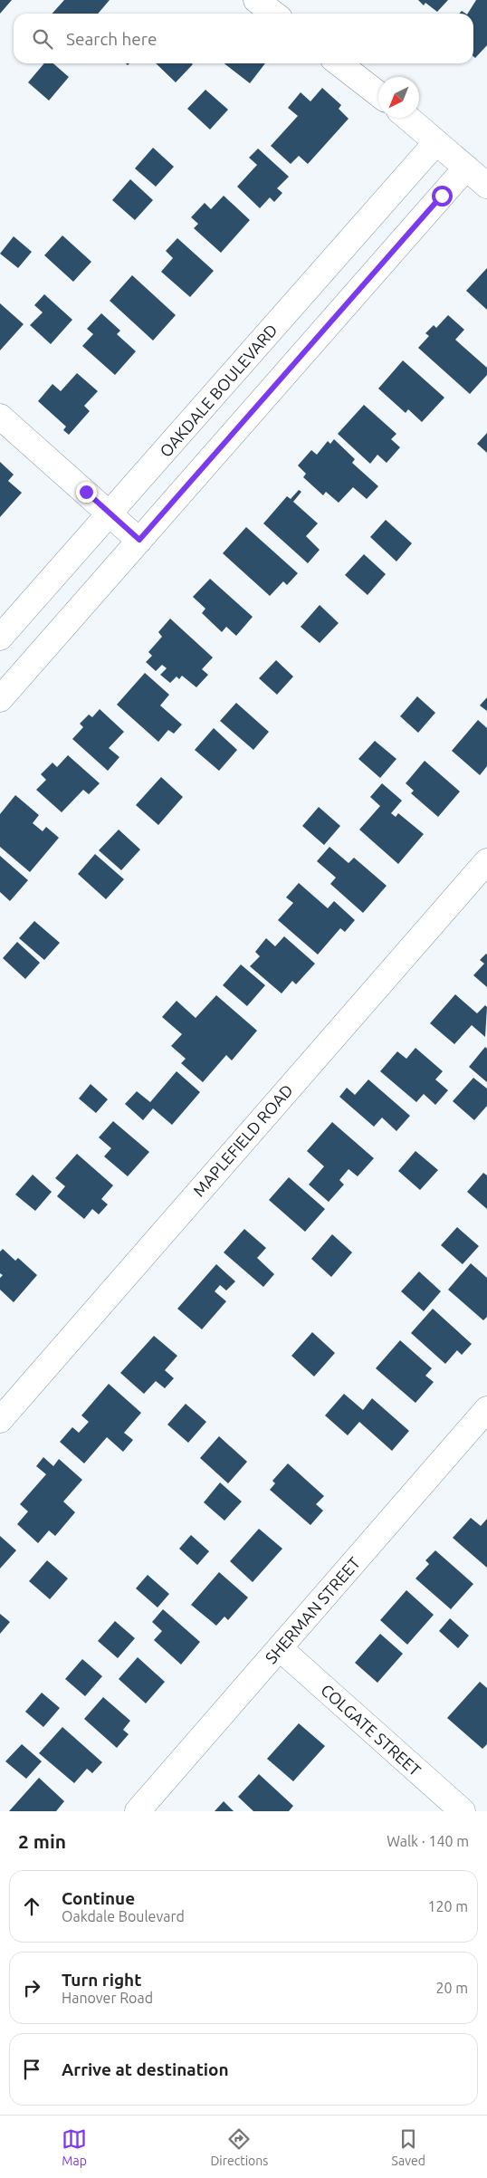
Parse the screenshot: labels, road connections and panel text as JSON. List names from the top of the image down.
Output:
{
  "streets": {
    "street": [
      "OAKDALE BOULEVARD",
      "MAPLEFIELD ROAD",
      "SHERMAN STREET",
      "COLGATE STREET"
    ]
  },
  "crossings": [
    ["SHERMAN STREET", "COLGATE STREET"]
  ],
  "north": "bottom left",
  "page": {
    "search": "Search here",
    "heading": ["2 min", "Walk · 140 m"],
    "list": [
      ["Continue", "Oakdale Boulevard", "120 m"],
      ["Turn right", "Hanover Road", "20 m"],
      "Arrive at destination"
    ],
    "nav": ["Map", "Directions", "Saved"]
  }
}
